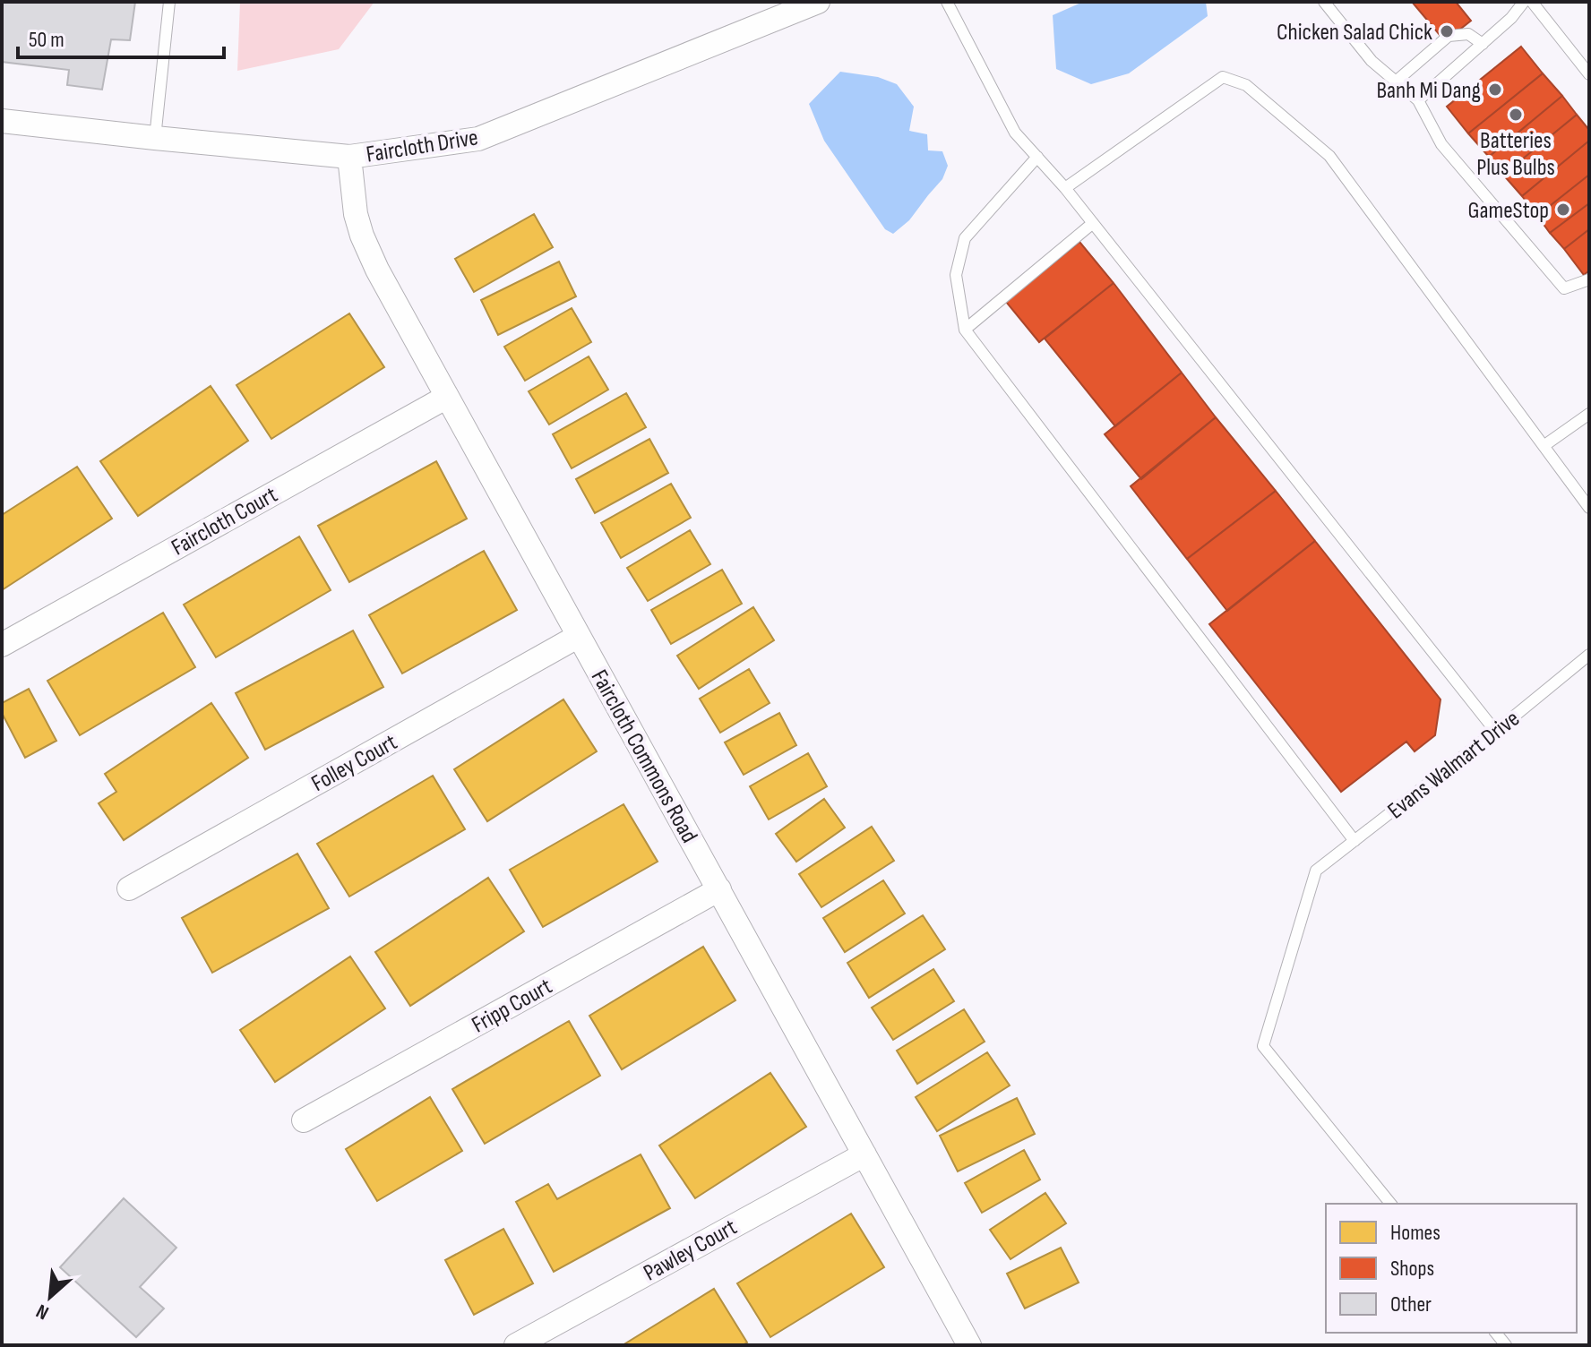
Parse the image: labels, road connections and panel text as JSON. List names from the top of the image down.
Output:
{
  "streets": {
    "street": [
      "Faircloth Drive",
      "Faircloth Court",
      "Faircloth Commons Road",
      "Folley Court",
      "Fripp Court",
      "Pawley Court"
    ],
    "lane": ["Evans Walmart Drive"]
  },
  "crossings": [
    ["Faircloth Drive", "Faircloth Commons Road"],
    ["Faircloth Court", "Faircloth Commons Road"],
    ["Faircloth Commons Road", "Folley Court"],
    ["Faircloth Commons Road", "Fripp Court"],
    ["Faircloth Commons Road", "Pawley Court"]
  ],
  "places": [
    "Chicken Salad Chick",
    "Banh Mi Dang",
    "Batteries Plus Bulbs",
    "GameStop"
  ],
  "legend": ["Homes", "Shops", "Other"],
  "scale_bar": "50 m",
  "north": "bottom left"
}
